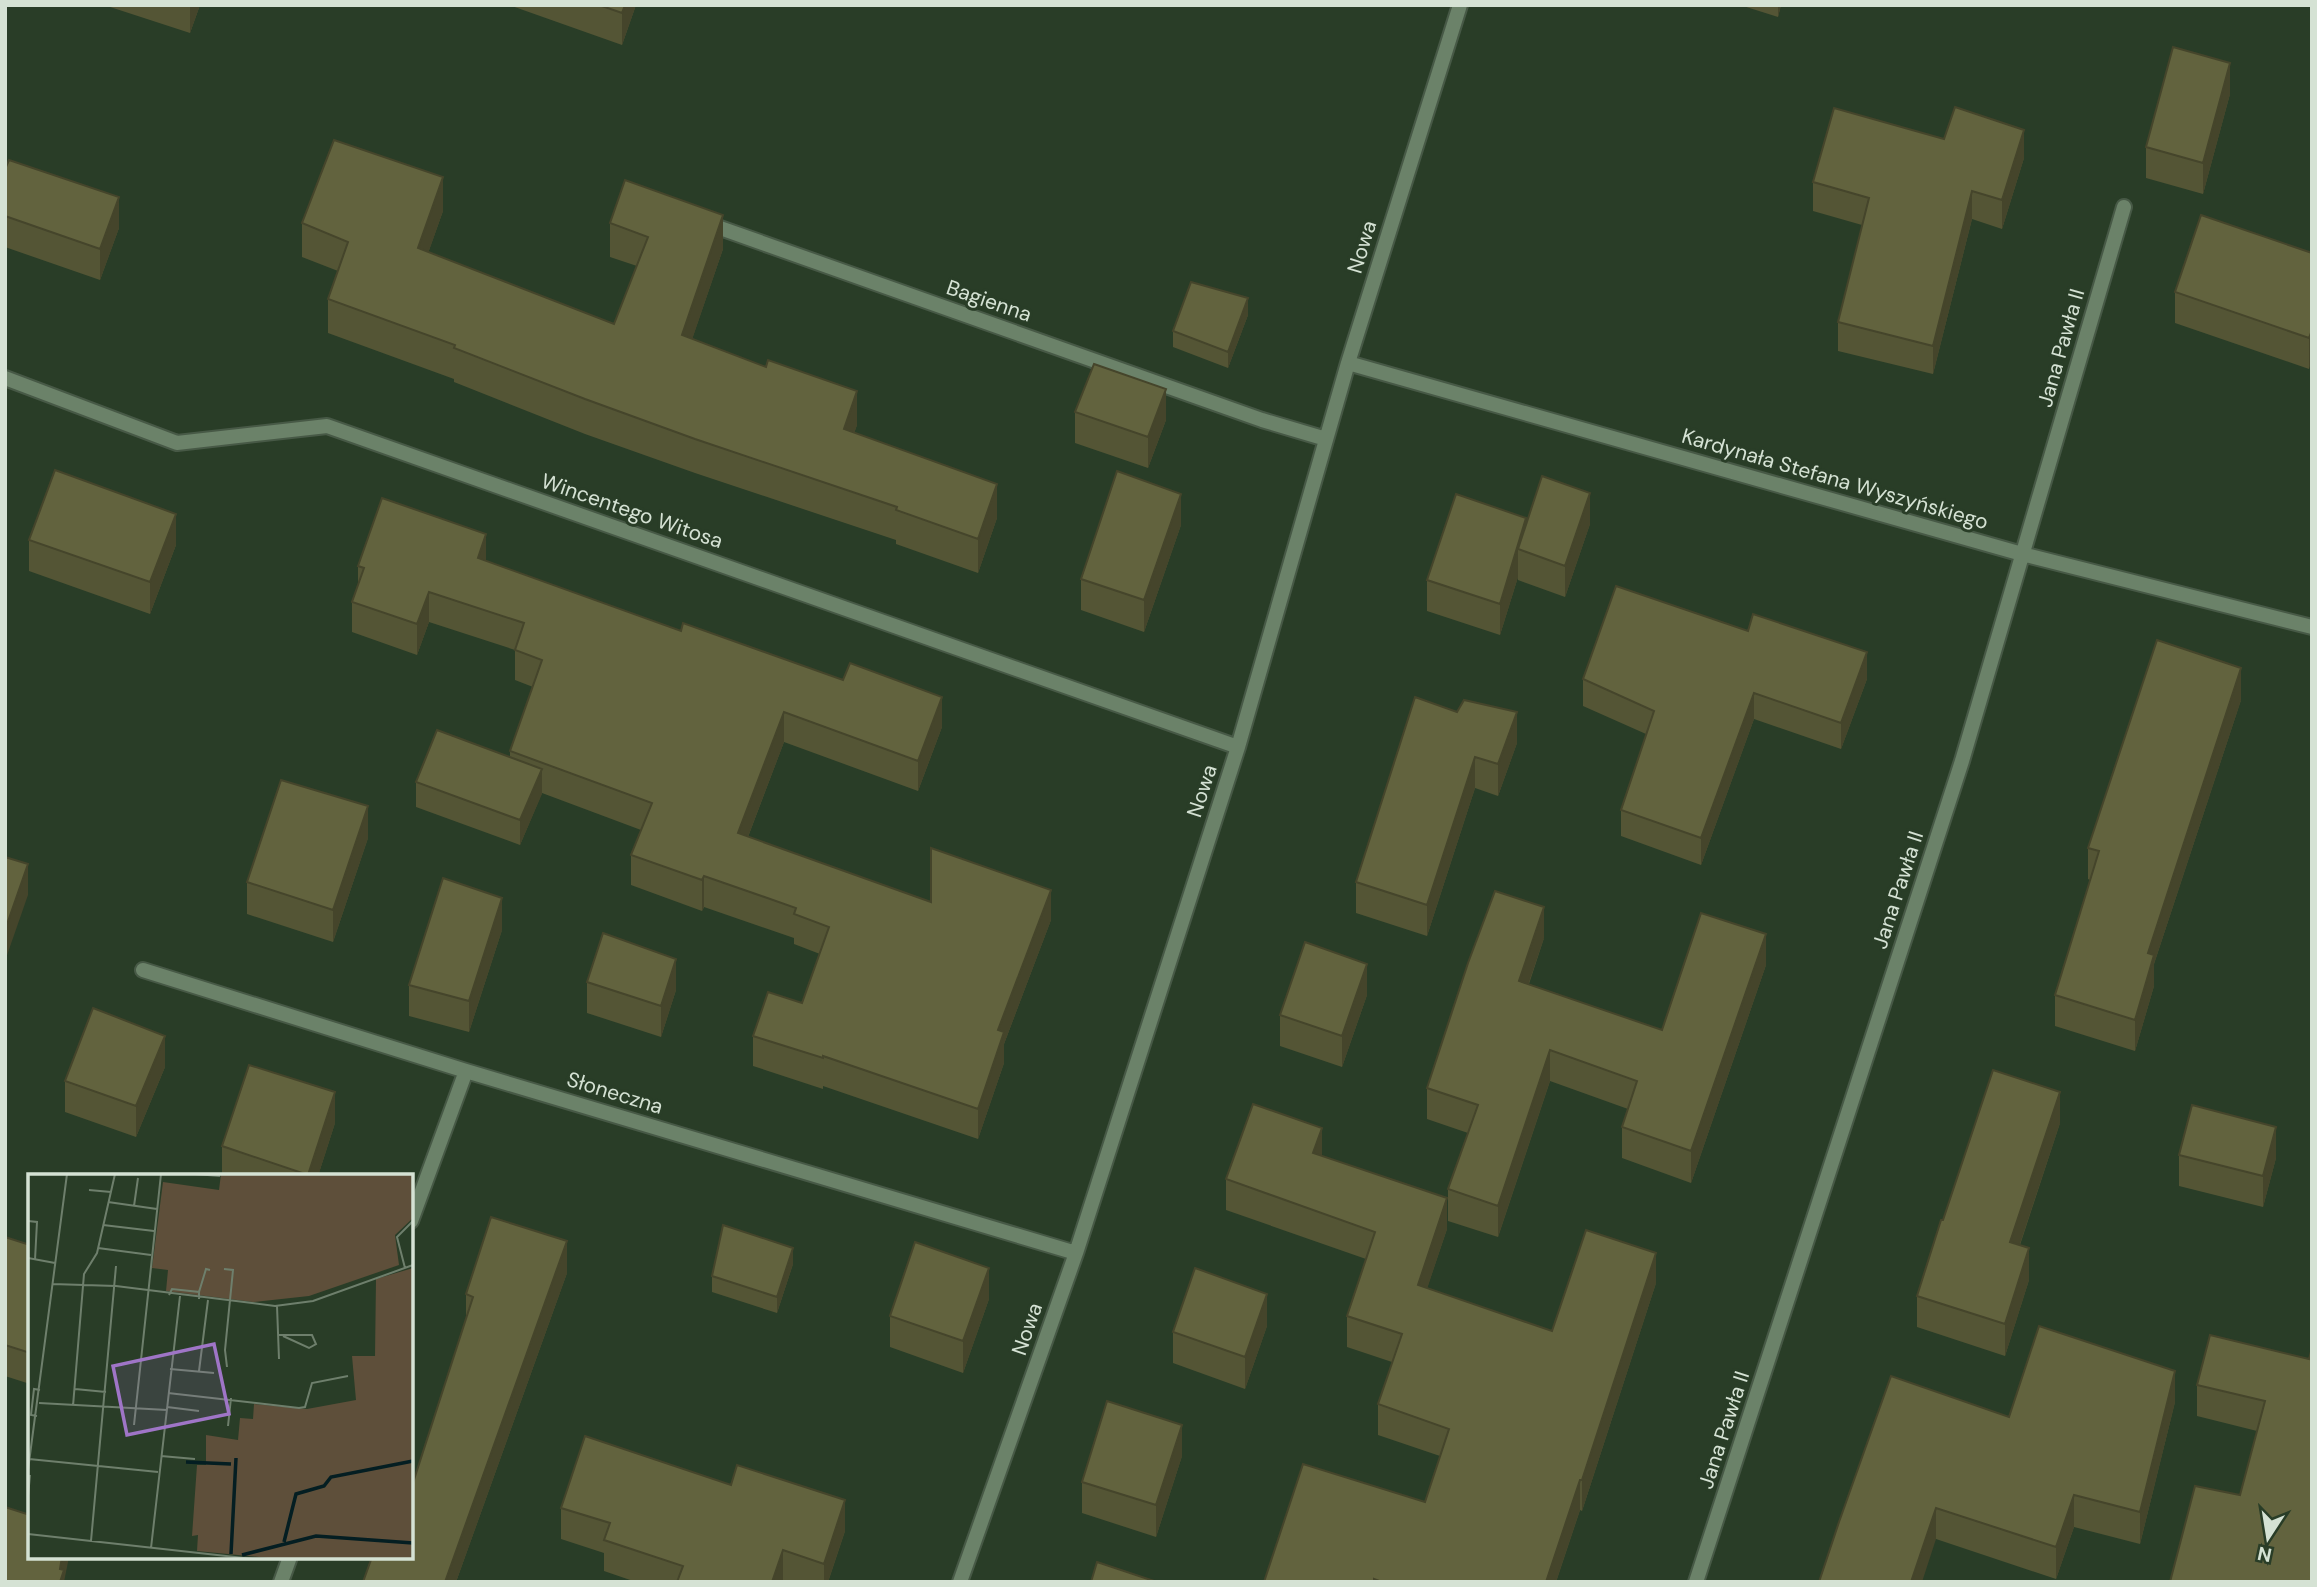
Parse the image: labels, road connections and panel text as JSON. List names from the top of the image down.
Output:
{
  "streets": {
    "street": [
      "Nowa",
      "Bagienna",
      "Jana Pawła II",
      "Kardynała Stefana Wyszyńskiego",
      "Wincentego Witosa",
      "Słoneczna"
    ]
  },
  "crossings": [
    ["Nowa", "Bagienna"],
    ["Nowa", "Kardynała Stefana Wyszyńskiego"],
    ["Nowa", "Wincentego Witosa"],
    ["Nowa", "Słoneczna"],
    ["Jana Pawła II", "Kardynała Stefana Wyszyńskiego"]
  ],
  "north": "bottom"
}
